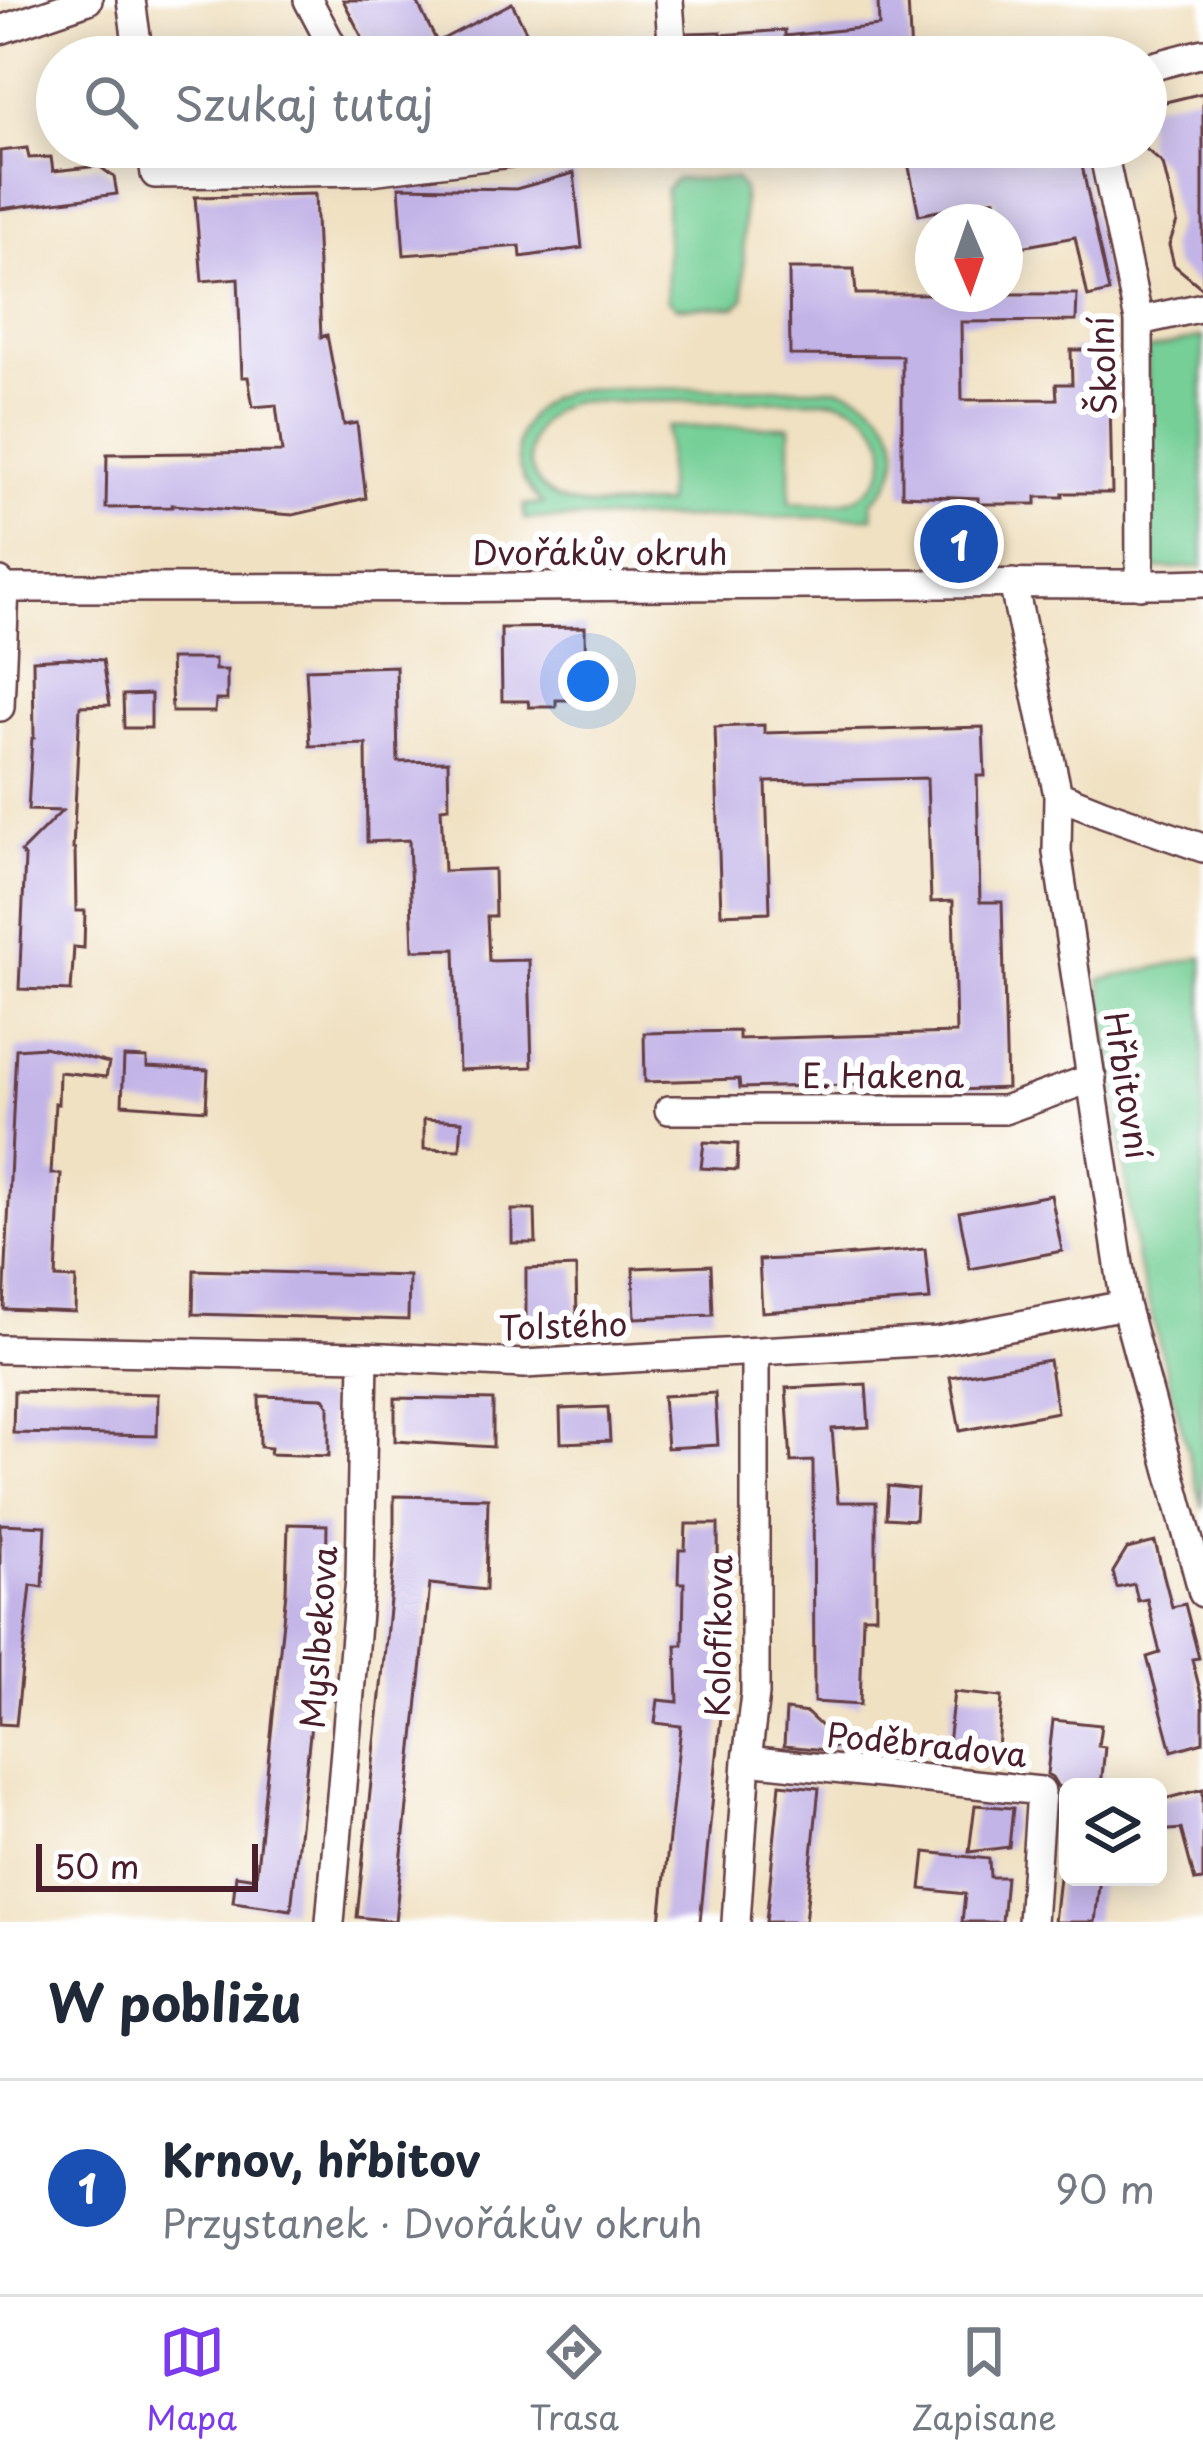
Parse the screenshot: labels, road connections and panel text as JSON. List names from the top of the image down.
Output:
{
  "streets": {
    "street": [
      "Školní",
      "Dvořákův okruh",
      "E. Hakena",
      "Hřbitovní",
      "Tolstého",
      "Kolofíkova",
      "Myslbekova",
      "Poděbradova"
    ]
  },
  "crossings": [
    ["Školní", "Dvořákův okruh"],
    ["Dvořákův okruh", "Hřbitovní"],
    ["E. Hakena", "Hřbitovní"],
    ["Hřbitovní", "Tolstého"],
    ["Tolstého", "Kolofíkova"],
    ["Tolstého", "Myslbekova"],
    ["Kolofíkova", "Poděbradova"]
  ],
  "scale_bar": "50 m",
  "north": "bottom",
  "page": {
    "search": "Szukaj tutaj",
    "pins": "1",
    "scale": "50 m",
    "heading": "W pobliżu",
    "list": [
      {
        "mark": "1",
        "name": "Krnov, hřbitov",
        "note": "Przystanek · Dvořákův okruh",
        "value": "90 m"
      }
    ],
    "nav": ["Mapa", "Trasa", "Zapisane"]
  }
}
